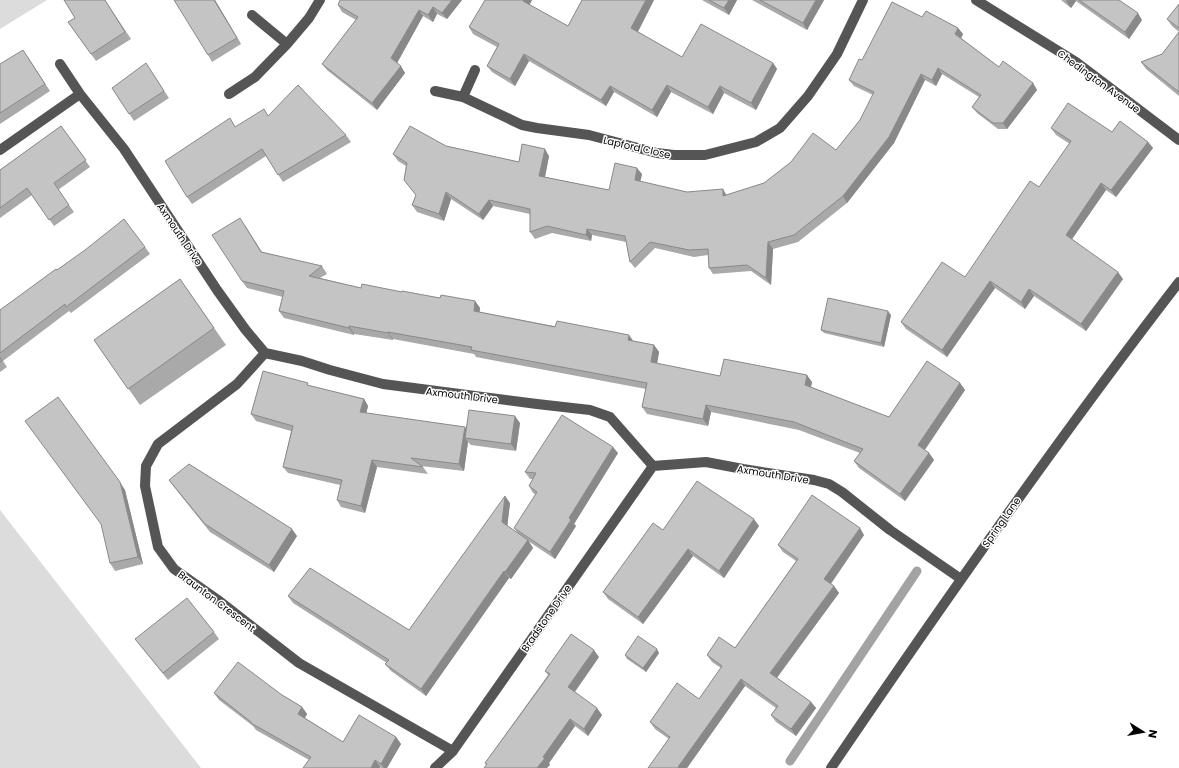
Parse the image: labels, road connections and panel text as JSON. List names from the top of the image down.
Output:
{
  "streets": {
    "street": [
      "Chedington Avenue",
      "Lapford Close",
      "Axmouth Drive",
      "Spring Lane",
      "Braunton Crescent",
      "Bradstone Drive"
    ]
  },
  "crossings": [
    ["Axmouth Drive", "Spring Lane"],
    ["Axmouth Drive", "Braunton Crescent"],
    ["Axmouth Drive", "Bradstone Drive"],
    ["Braunton Crescent", "Bradstone Drive"]
  ],
  "north": "right"
}
